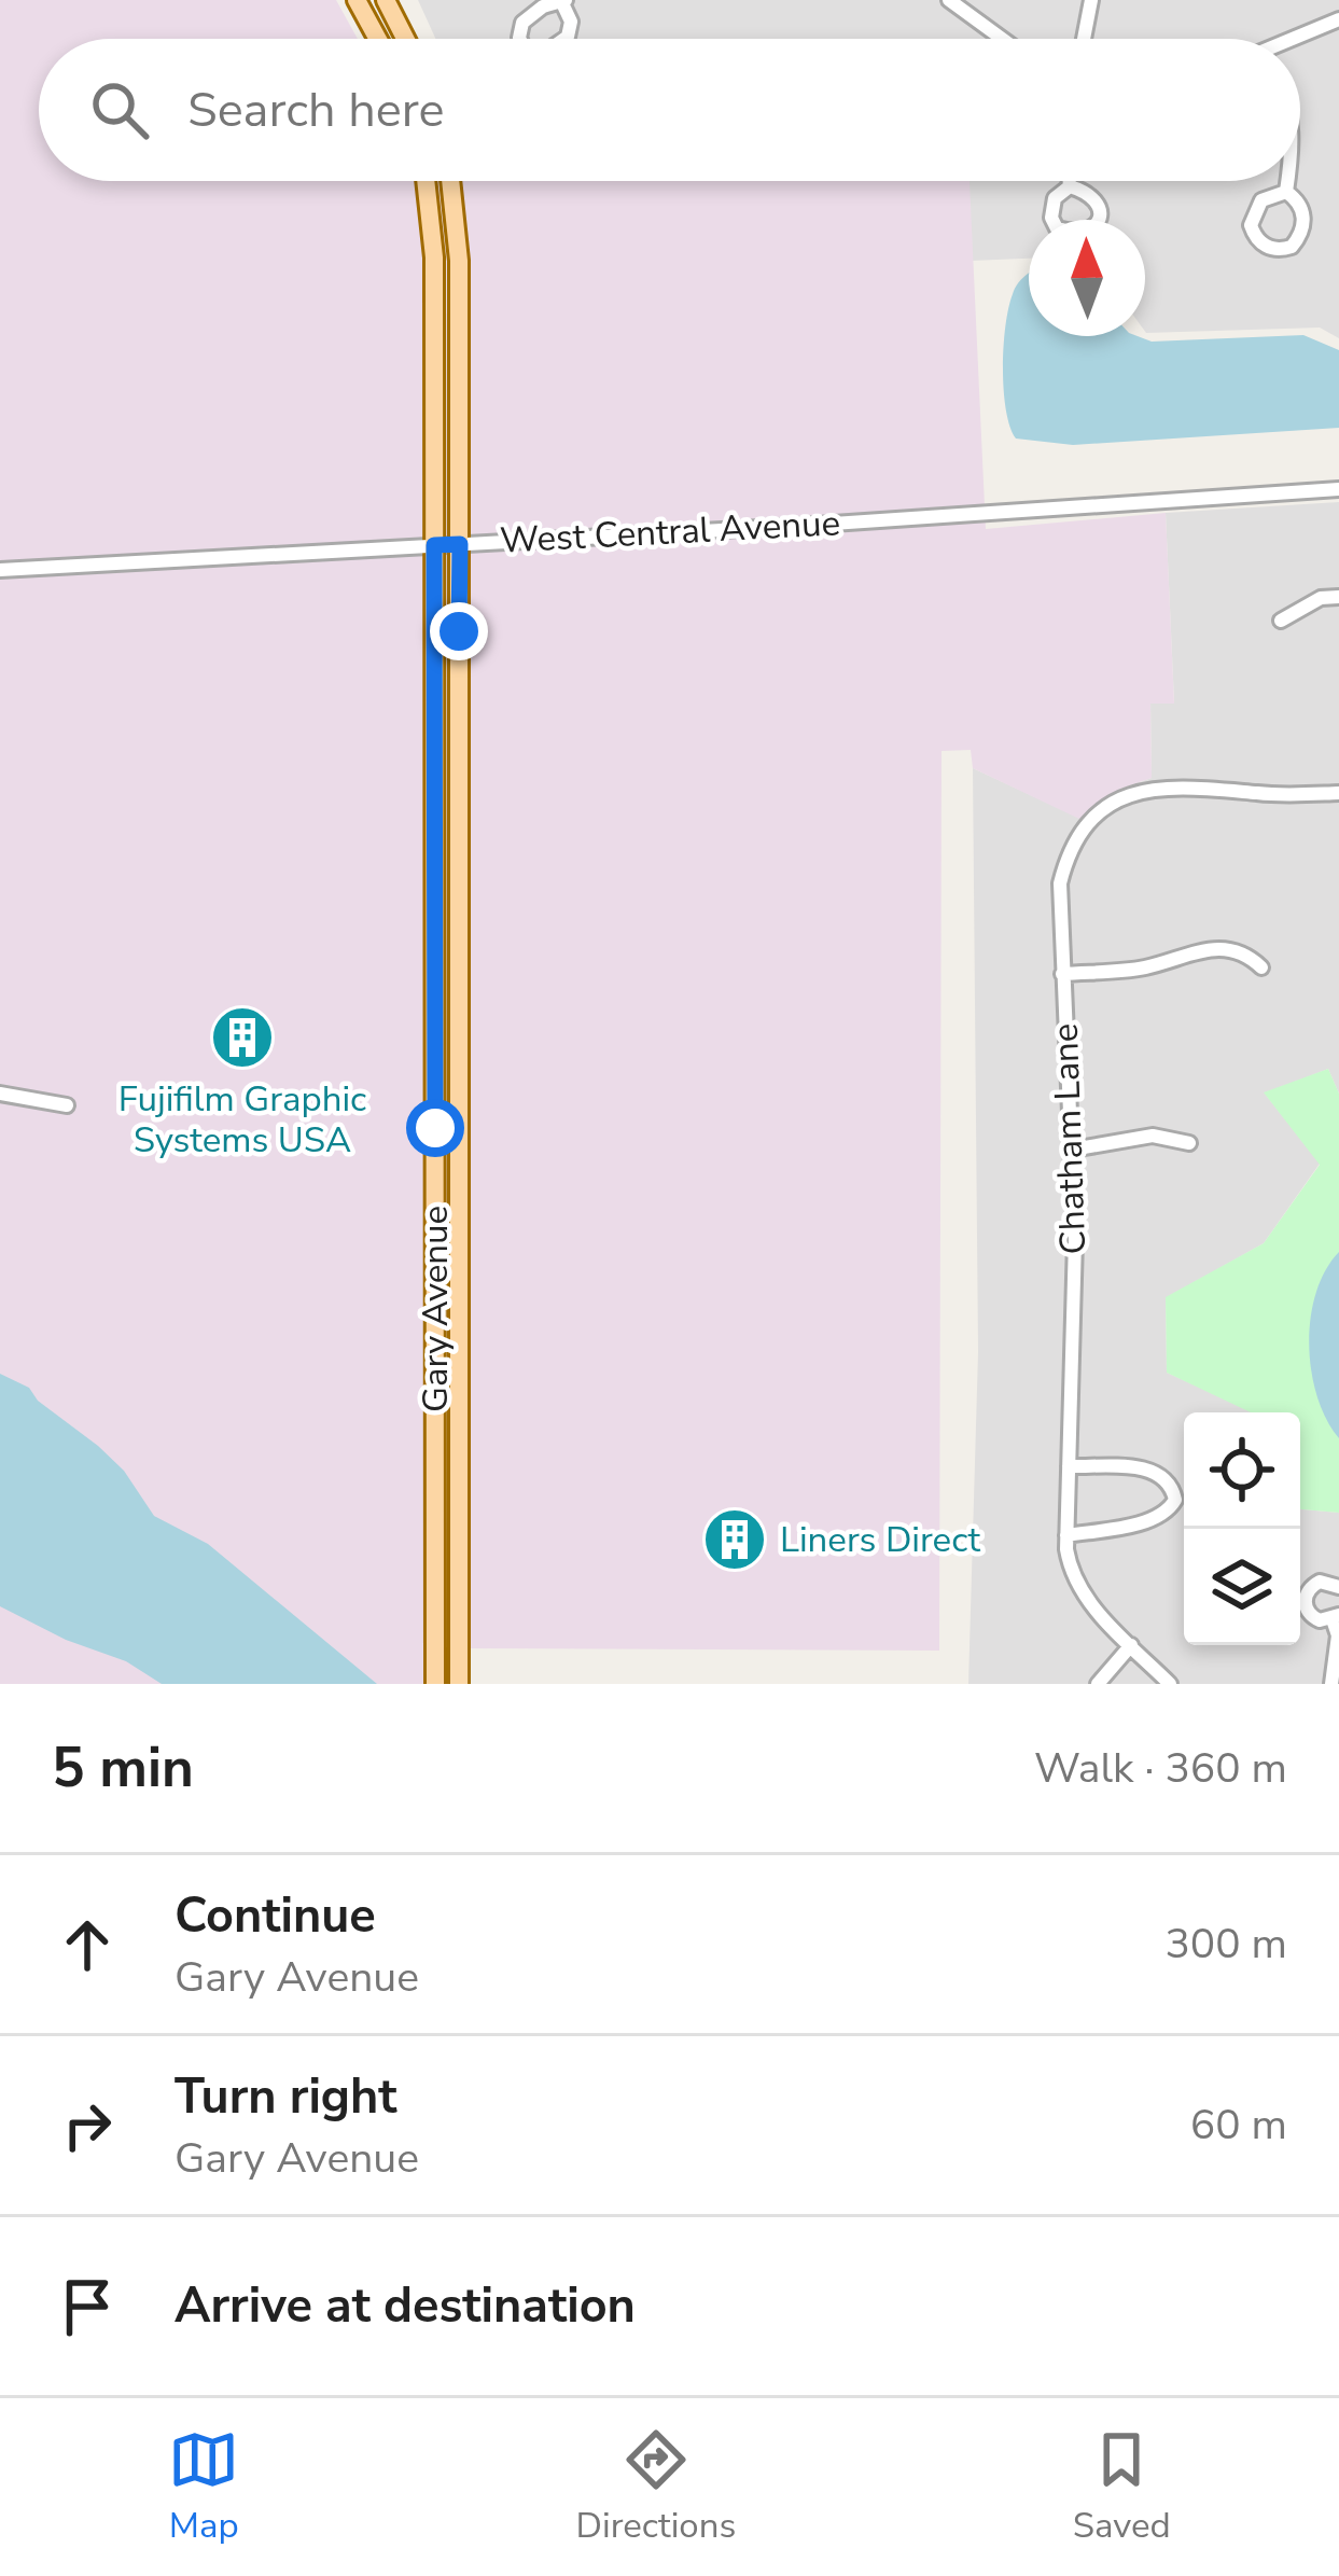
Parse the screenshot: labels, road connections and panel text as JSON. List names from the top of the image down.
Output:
{
  "streets": {
    "main road": ["Gary Avenue"],
    "street": ["West Central Avenue", "Chatham Lane"]
  },
  "crossings": [
    ["West Central Avenue", "Gary Avenue"]
  ],
  "places": {
    "building": ["Fujifilm Graphic Systems USA", "Liners Direct"]
  },
  "north": "top",
  "page": {
    "search": "Search here",
    "heading": ["5 min", "Walk · 360 m"],
    "list": [
      ["Continue", "Gary Avenue", "300 m"],
      ["Turn right", "Gary Avenue", "60 m"],
      "Arrive at destination"
    ],
    "nav": ["Map", "Directions", "Saved"]
  }
}
